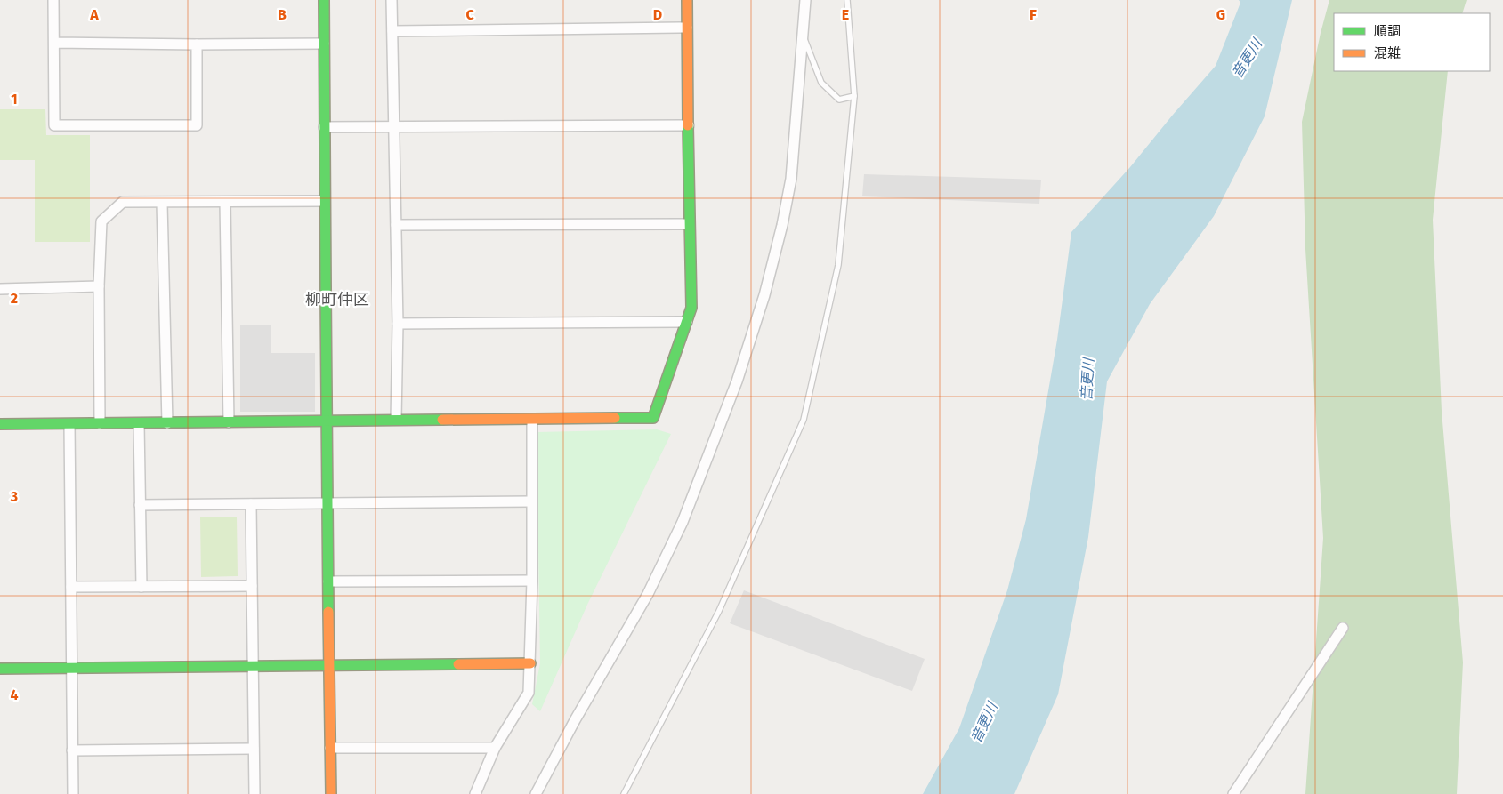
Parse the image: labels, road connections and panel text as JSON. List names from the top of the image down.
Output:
{
  "districts": ["柳町仲区"],
  "water": ["音更川"],
  "legend": ["順調", "混雑"],
  "grid": {
    "columns": [
      "A",
      "B",
      "C",
      "D",
      "E",
      "F",
      "G"
    ],
    "rows": [
      "1",
      "2",
      "3",
      "4"
    ]
  }
}
